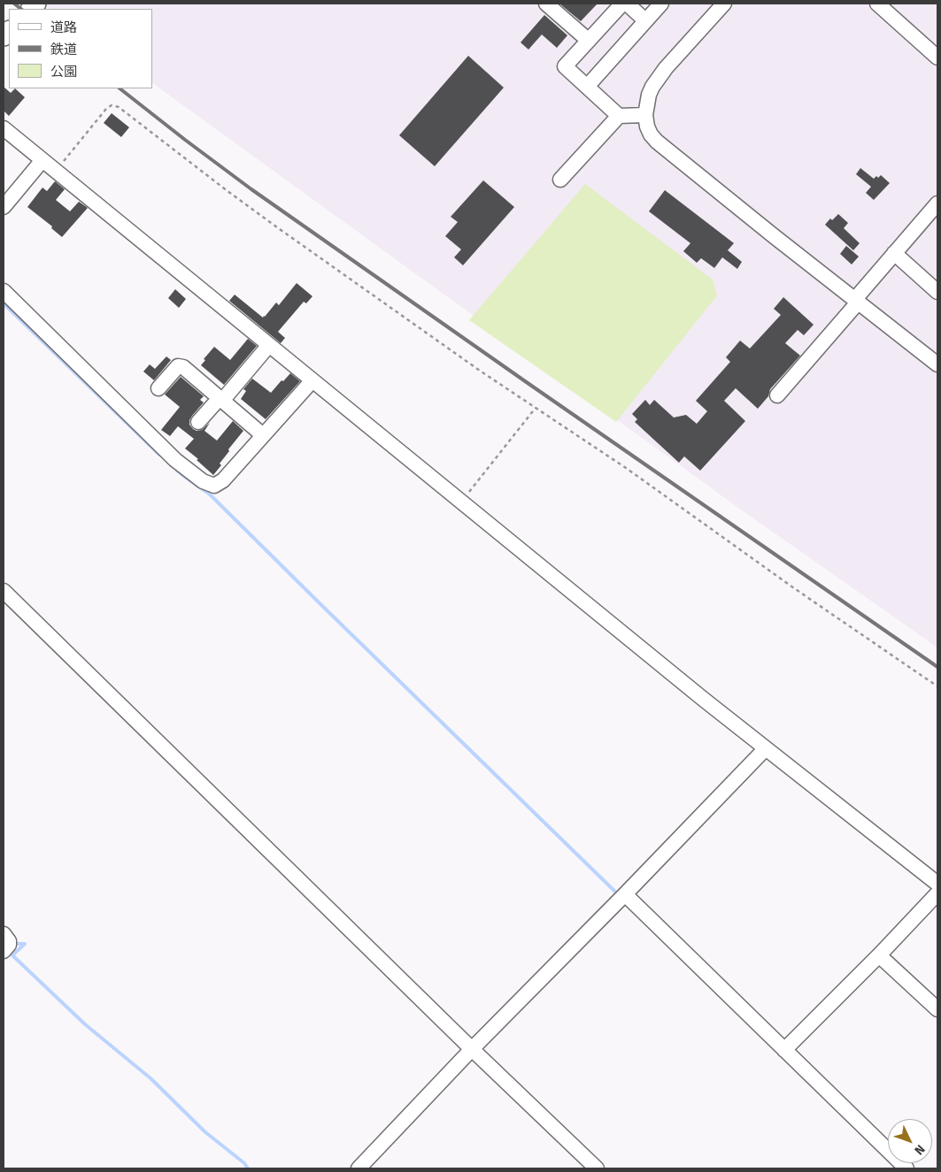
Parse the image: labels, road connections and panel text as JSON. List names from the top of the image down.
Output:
{
  "legend": ["道路", "鉄道", "公園"],
  "north": "bottom right"
}
